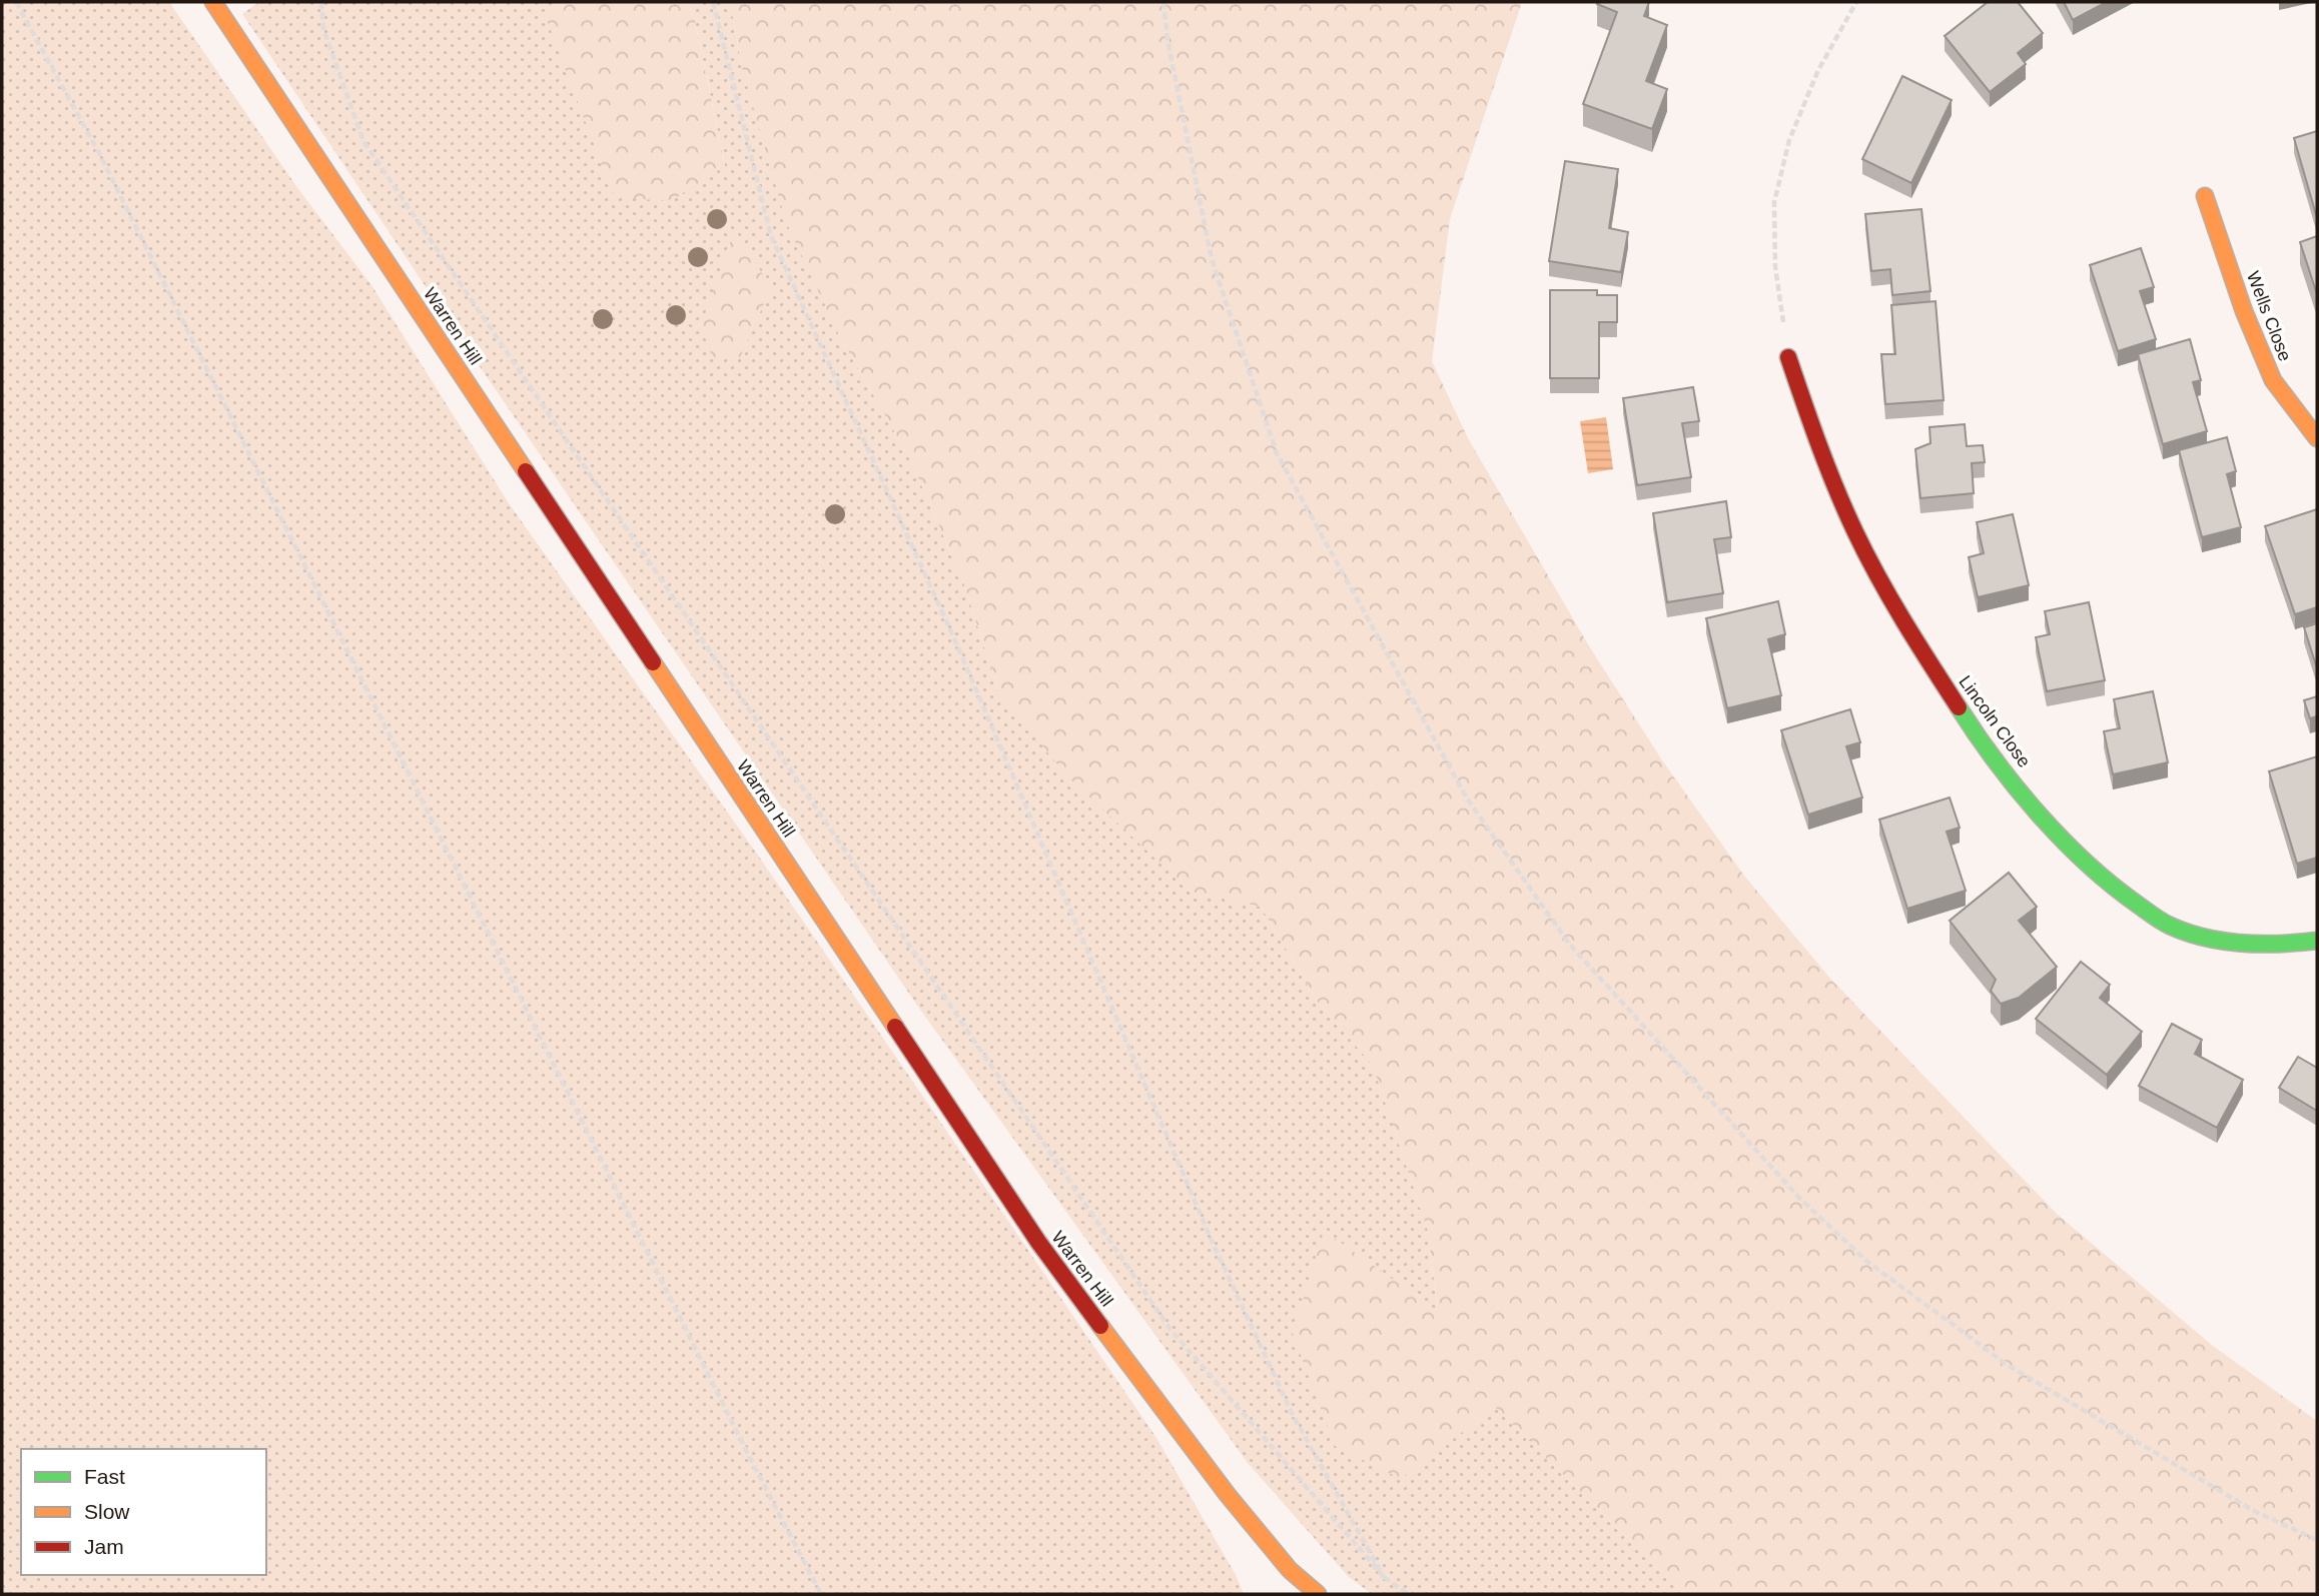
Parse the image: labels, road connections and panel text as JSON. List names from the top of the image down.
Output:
{
  "streets": {
    "main road": ["Wells Close", "Warren Hill", "Lincoln Close"]
  },
  "legend": ["Fast", "Slow", "Jam"]
}
